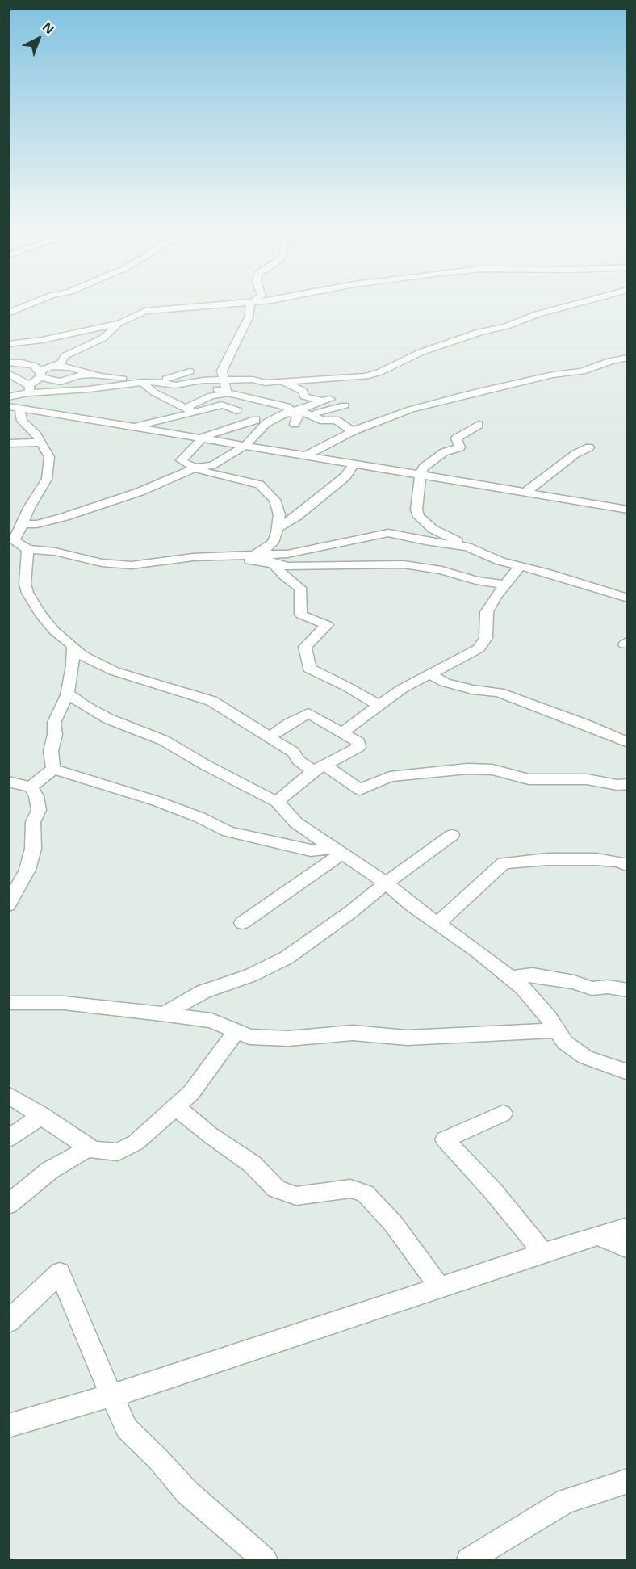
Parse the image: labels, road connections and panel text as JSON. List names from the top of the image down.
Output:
{
  "north": "top right"
}
